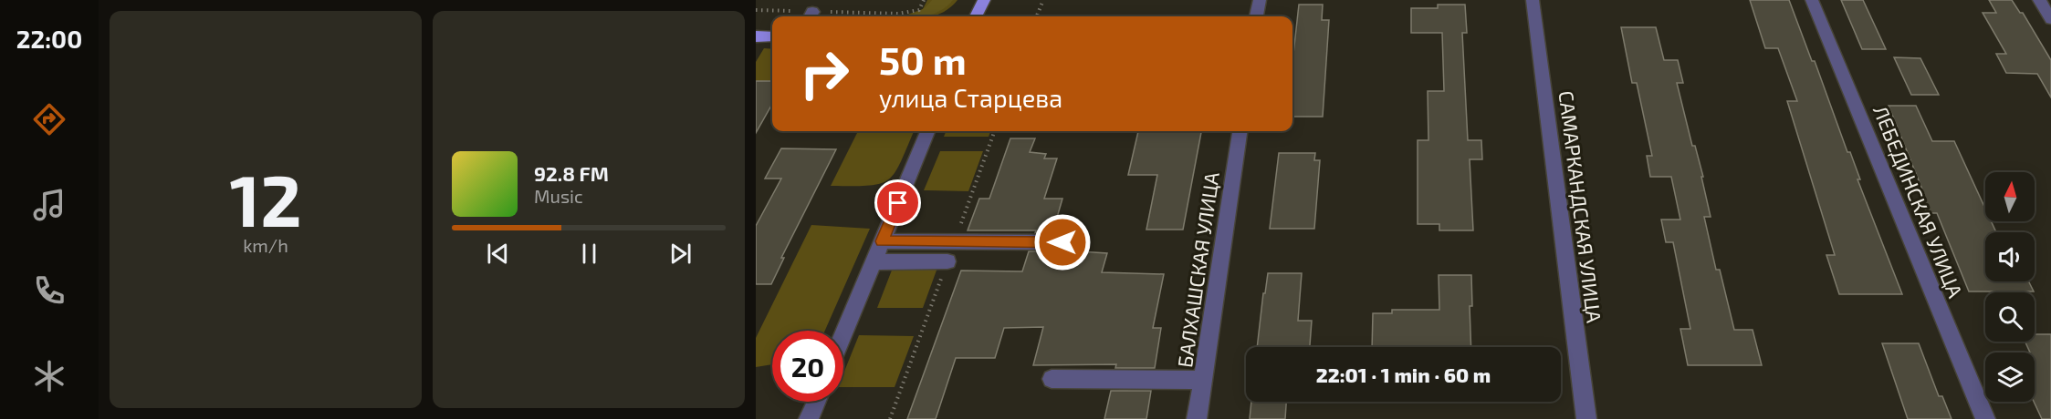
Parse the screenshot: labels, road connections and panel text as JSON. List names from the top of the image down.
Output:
{
  "streets": {
    "street": ["ЛЕБЕДИНСКАЯ УЛИЦА", "САМАРКАНДСКАЯ УЛИЦА", "БАЛХАШСКАЯ УЛИЦА"]
  },
  "north": "top",
  "page": {
    "tabs": "22:00",
    "tile": ["12", "km/h"],
    "turn": ["50 m", "улица Старцева"],
    "song": ["92.8 FM", "Music"],
    "limit": "20",
    "trip": "22:01 · 1 min · 60 m"
  }
}
